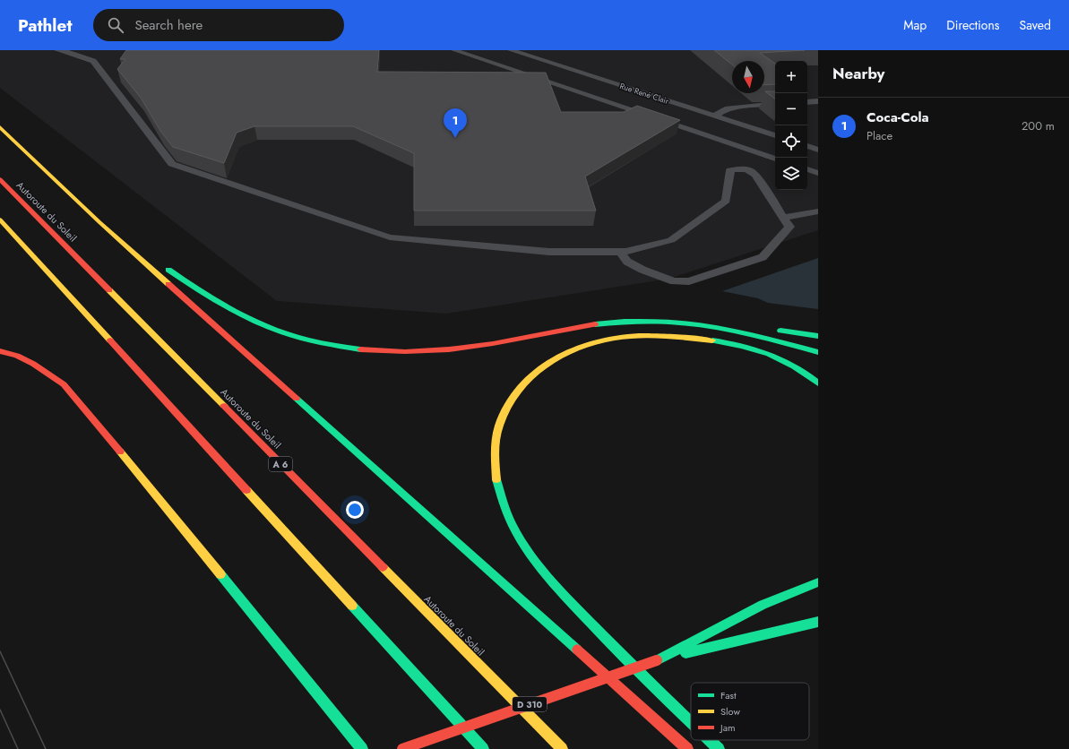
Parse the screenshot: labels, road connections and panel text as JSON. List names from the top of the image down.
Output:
{
  "streets": {
    "main road": ["Autoroute du Soleil", "A 6", "D 310"],
    "lane": ["Rue René Clair"]
  },
  "legend": ["Fast", "Slow", "Jam"],
  "north": "bottom",
  "page": {
    "header": "Pathlet",
    "search": "Search here",
    "nav": ["Map", "Directions", "Saved"],
    "heading": "Nearby",
    "map_buttons": ["+", "−"],
    "list": [
      {
        "mark": "1",
        "name": "Coca-Cola",
        "note": "Place",
        "value": "200 m"
      }
    ],
    "pins": "1"
  }
}
